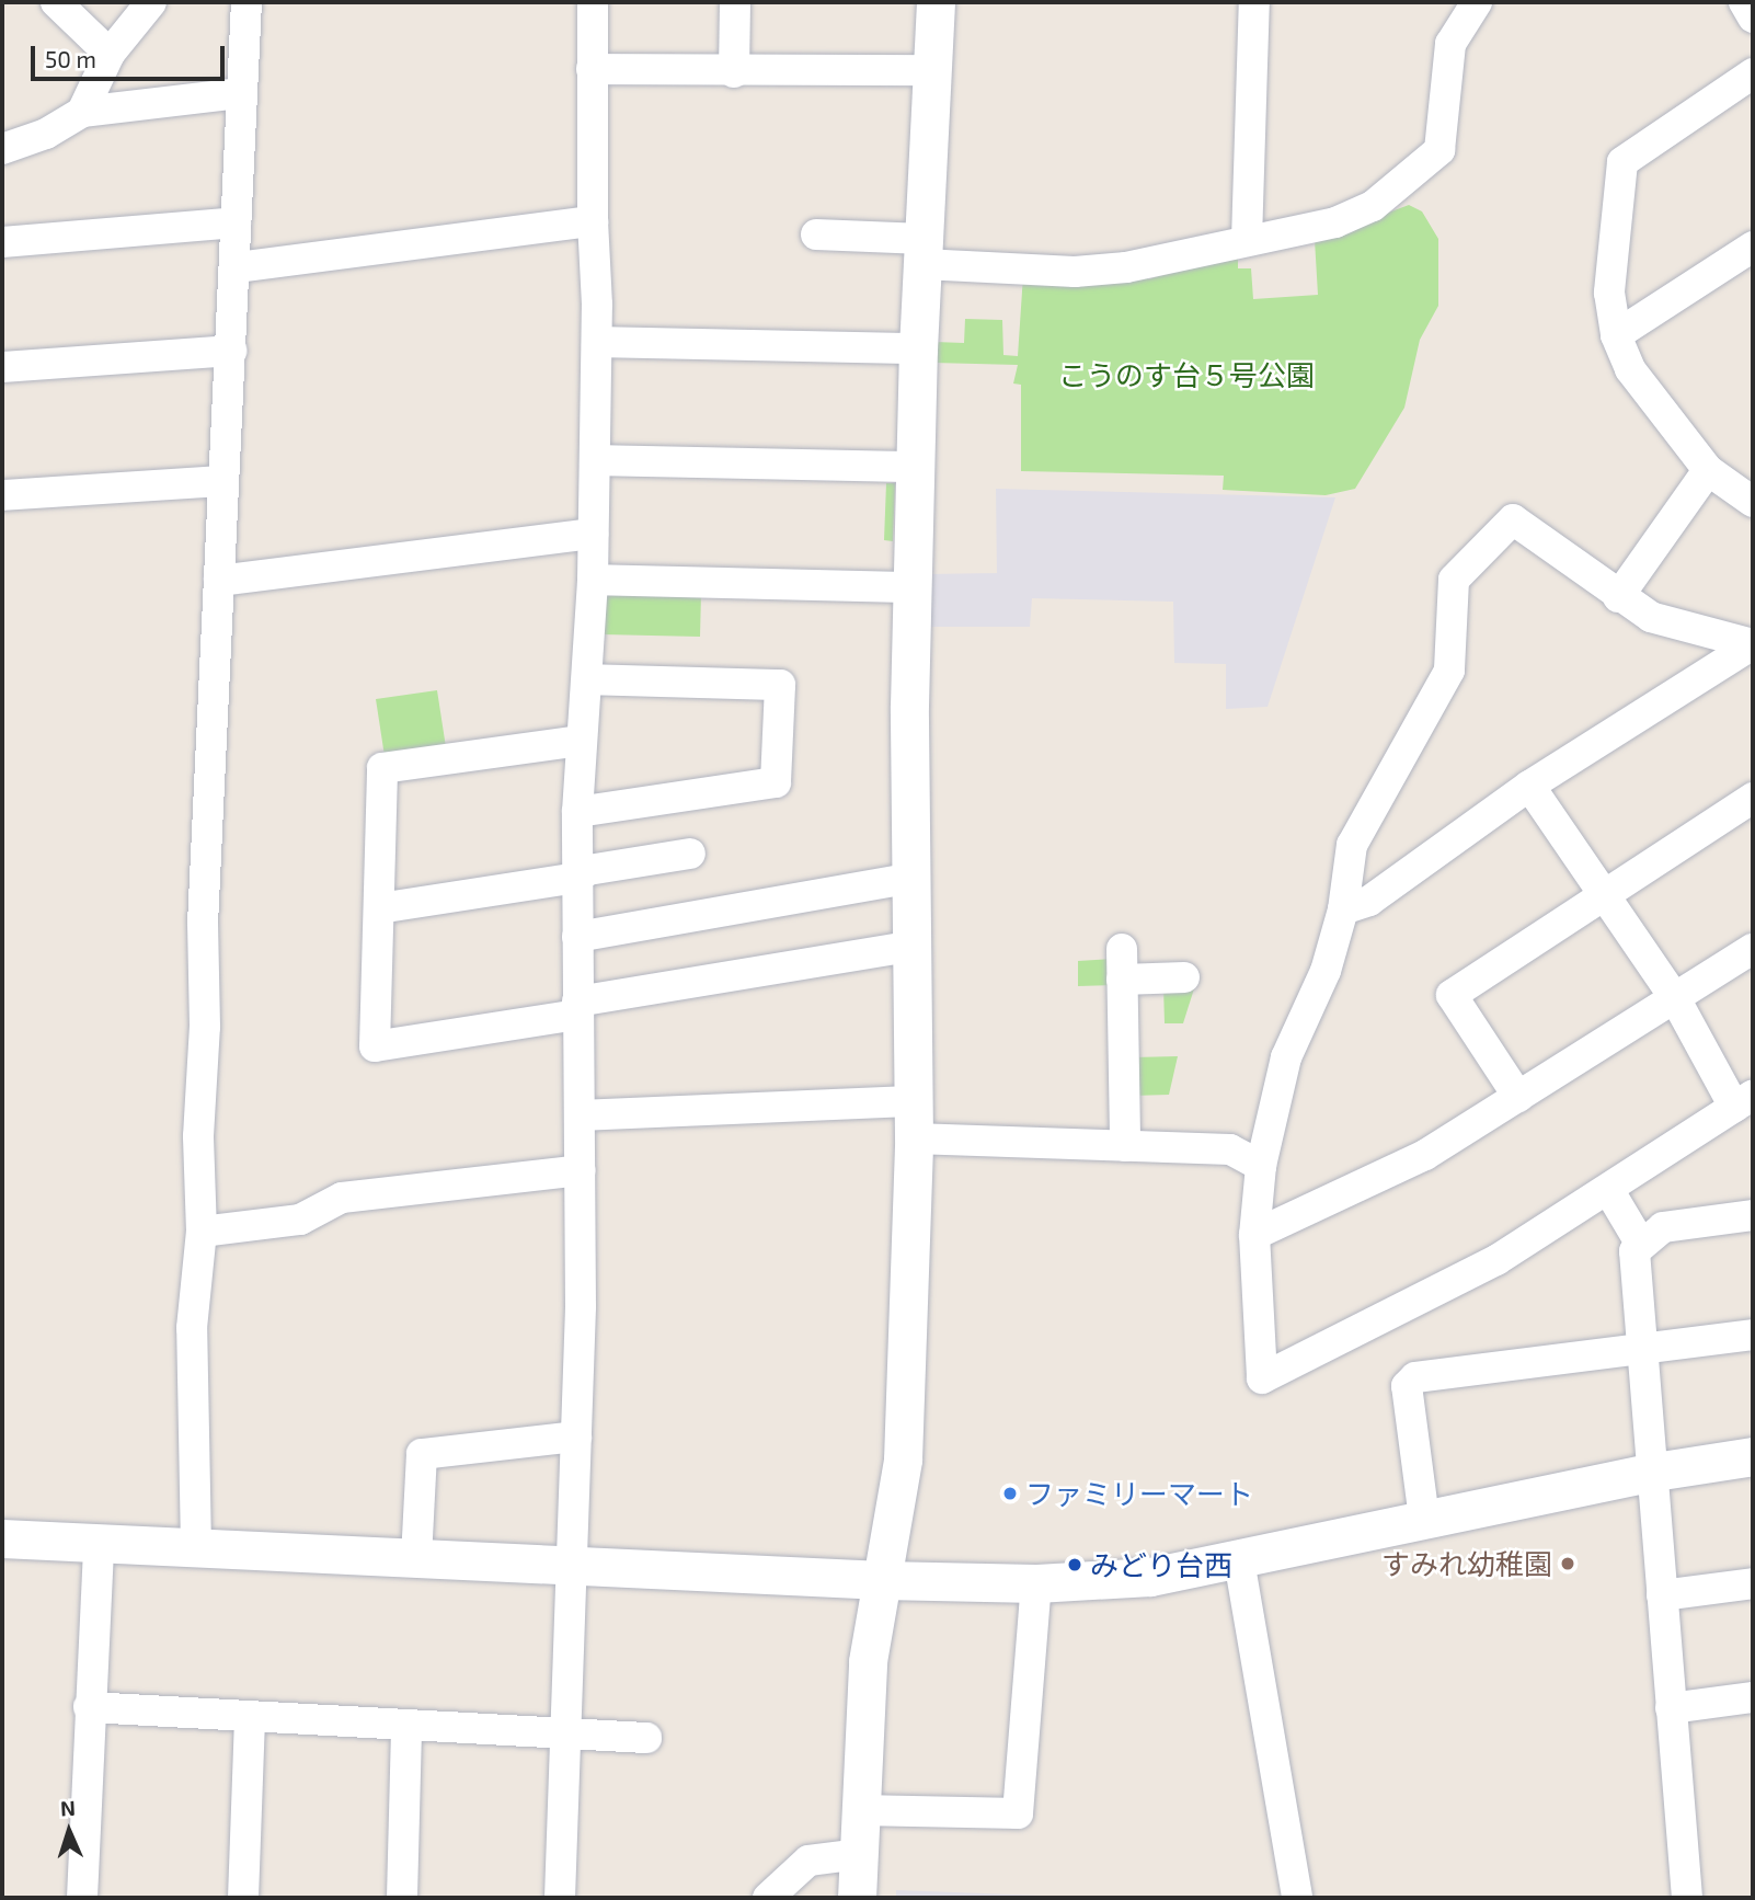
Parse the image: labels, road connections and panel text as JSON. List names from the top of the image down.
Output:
{
  "parks": ["こうのす台５号公園"],
  "places": ["ファミリーマート", "すみれ幼稚園", "みどり台西"],
  "scale_bar": "50 m",
  "north": "top"
}
